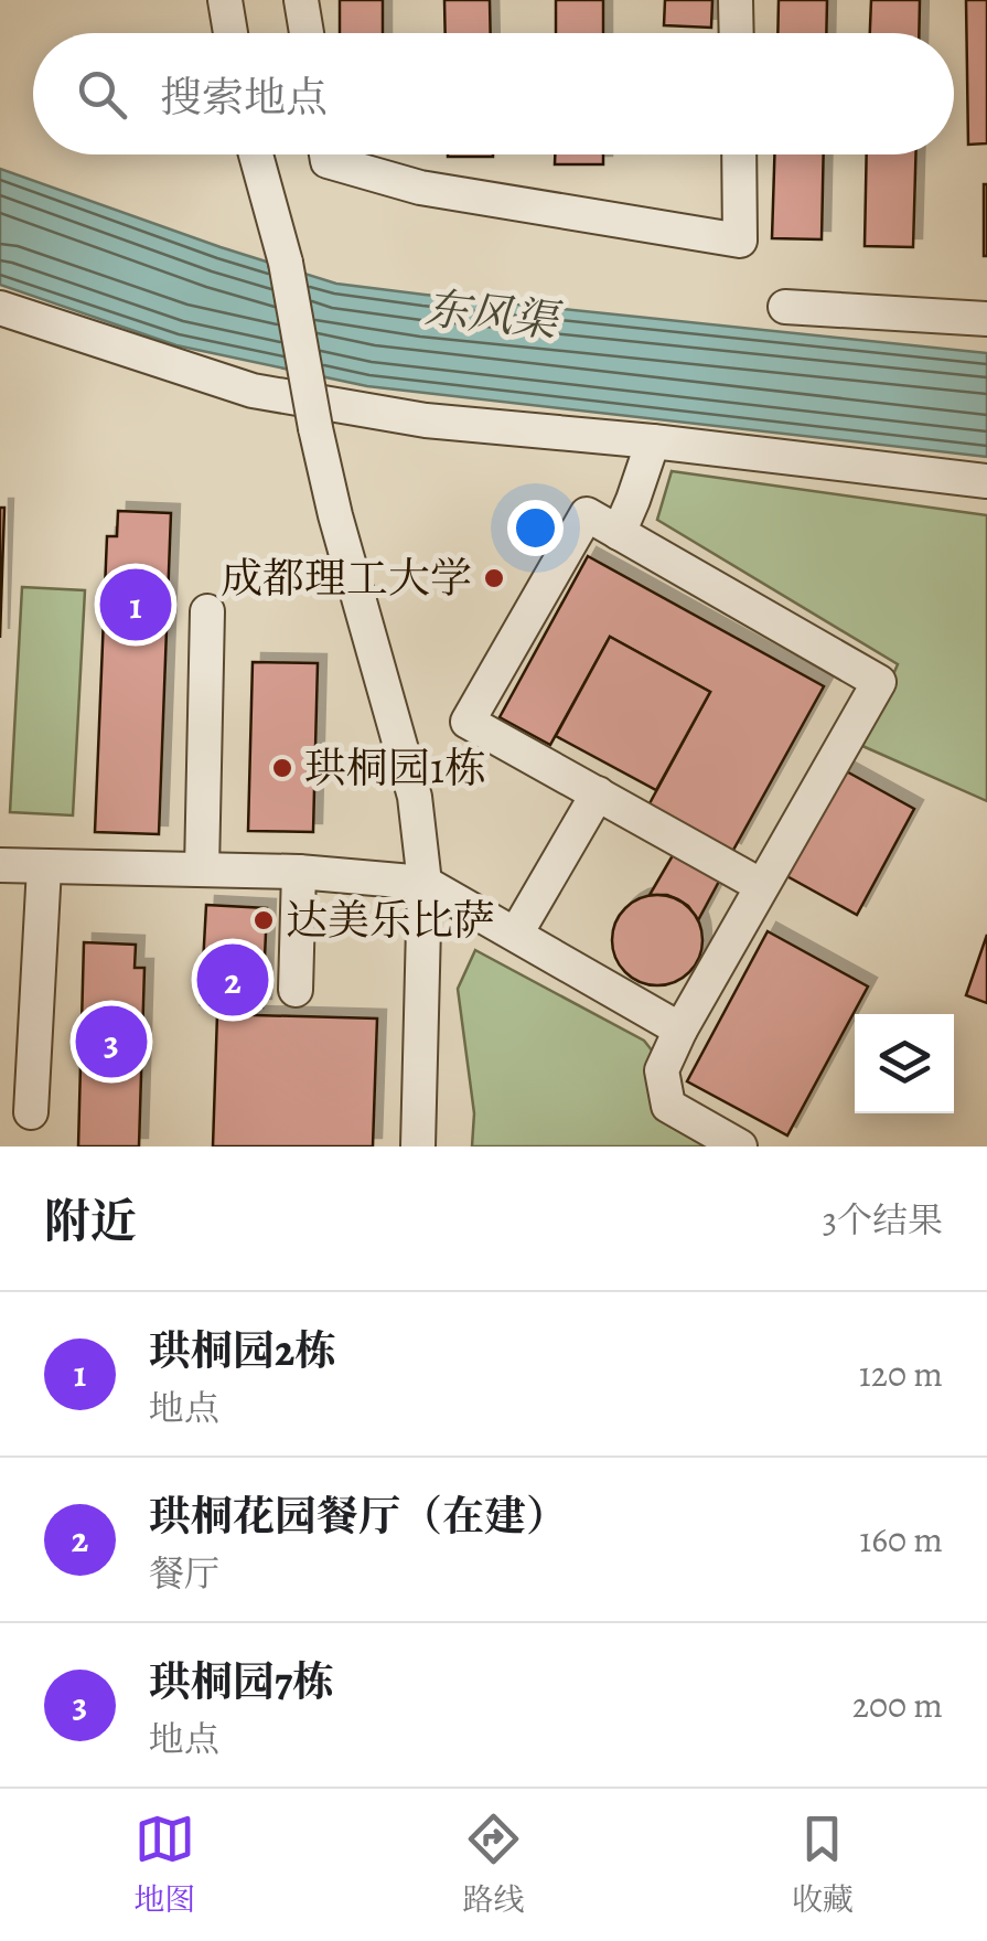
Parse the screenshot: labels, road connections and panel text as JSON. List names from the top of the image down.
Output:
{
  "water": ["东风渠"],
  "places": ["成都理工大学", "珙桐园1栋", "达美乐比萨"],
  "page": {
    "search": "搜索地点",
    "pins": ["1", "2", "3"],
    "heading": ["附近", "3个结果"],
    "list": [
      {
        "mark": "1",
        "name": "珙桐园2栋",
        "note": "地点",
        "value": "120 m"
      },
      {
        "mark": "2",
        "name": "珙桐花园餐厅（在建）",
        "note": "餐厅",
        "value": "160 m"
      },
      {
        "mark": "3",
        "name": "珙桐园7栋",
        "note": "地点",
        "value": "200 m"
      }
    ],
    "nav": ["地图", "路线", "收藏"]
  }
}
